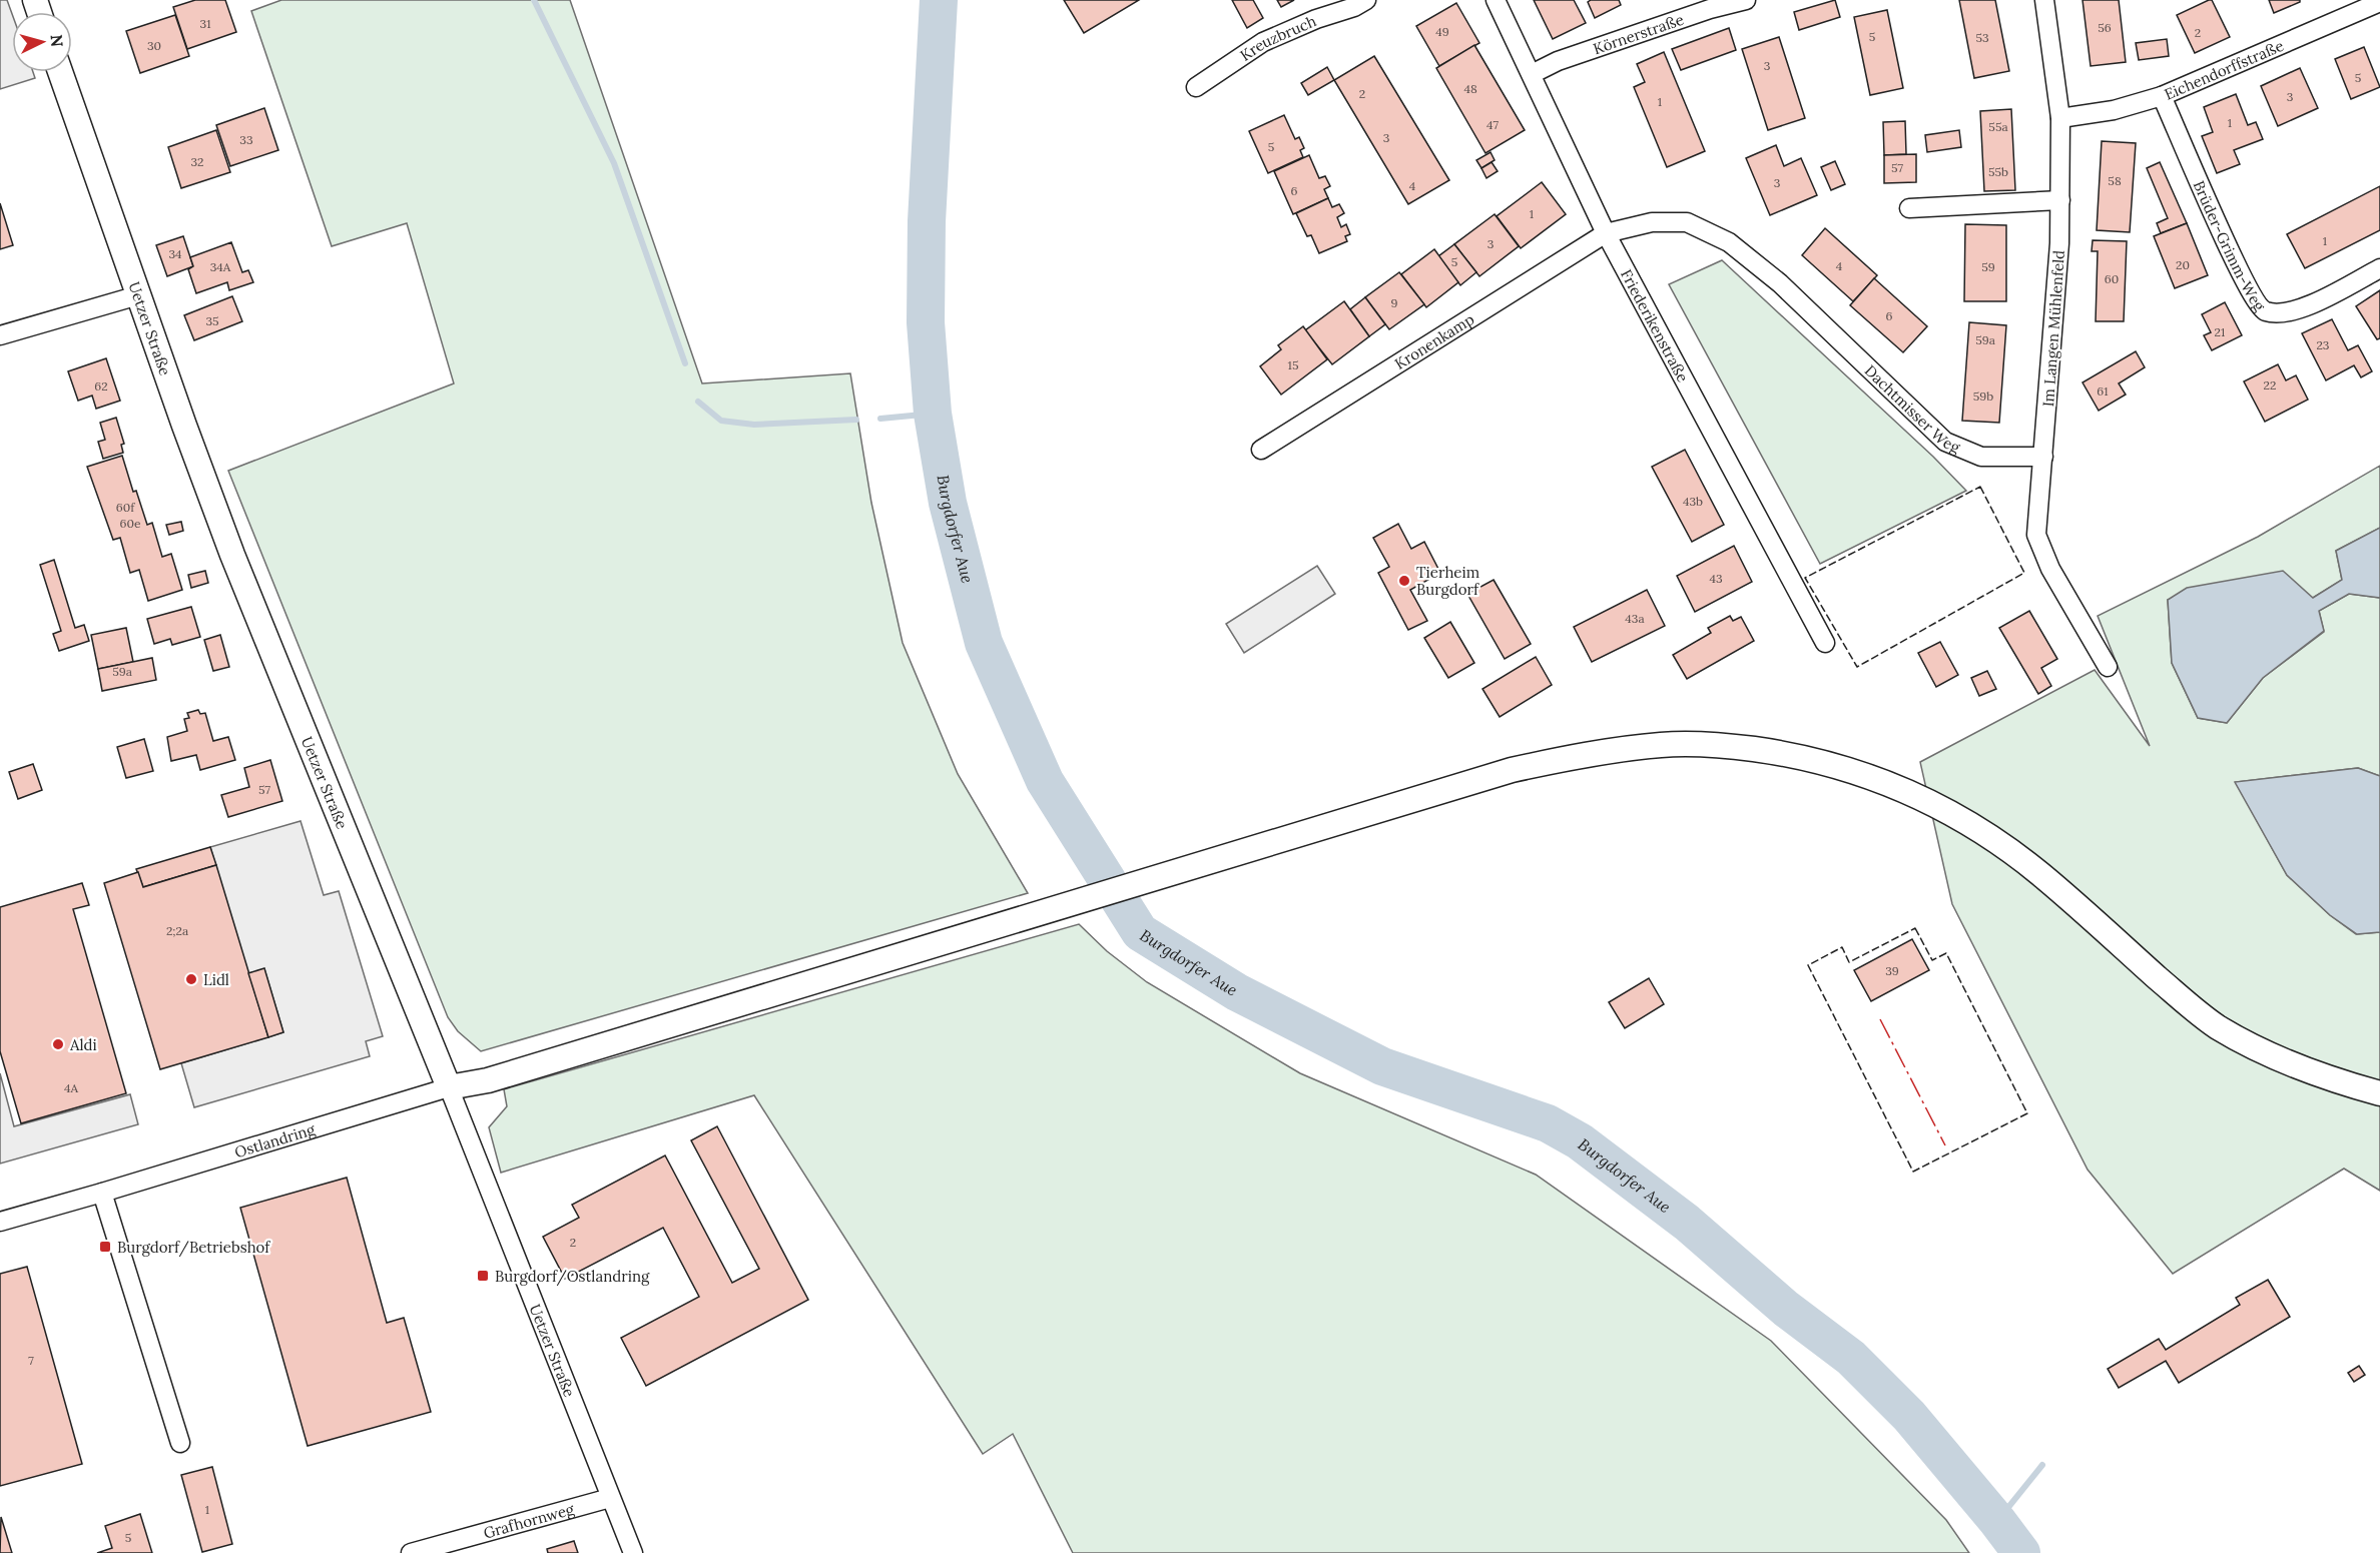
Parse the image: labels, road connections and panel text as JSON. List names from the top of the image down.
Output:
{
  "streets": {
    "street": [
      "Körnerstraße",
      "Kreuzbruch",
      "Eichendorffstraße",
      "Brüder-Grimm-Weg",
      "Friederikenstraße",
      "Uetzer Straße",
      "Im Langen Mühlenfeld",
      "Kronenkamp",
      "Dachtmisser Weg",
      "Ostlandring",
      "Grafhornweg"
    ]
  },
  "crossings": [
    ["Körnerstraße", "Friederikenstraße"],
    ["Eichendorffstraße", "Brüder-Grimm-Weg"],
    ["Eichendorffstraße", "Im Langen Mühlenfeld"],
    ["Friederikenstraße", "Kronenkamp"],
    ["Friederikenstraße", "Dachtmisser Weg"],
    ["Uetzer Straße", "Ostlandring"],
    ["Uetzer Straße", "Grafhornweg"],
    ["Im Langen Mühlenfeld", "Dachtmisser Weg"],
    ["Kronenkamp", "Dachtmisser Weg"]
  ],
  "water": ["Burgdorfer Aue"],
  "places": {
    "other": ["Tierheim Burgdorf", "Lidl", "Aldi"],
    "transit": ["Burgdorf/Betriebshof", "Burgdorf/Ostlandring"]
  },
  "house_numbers": [
    "31",
    "56",
    "49",
    "2",
    "5",
    "53",
    "30",
    "3",
    "5",
    "48",
    "2",
    "3",
    "1",
    "1",
    "47",
    "55a",
    "3",
    "33",
    "5",
    "32",
    "57",
    "55b",
    "58",
    "3",
    "4",
    "6",
    "1",
    "1",
    "3",
    "34",
    "5",
    "20",
    "4",
    "34A",
    "59",
    "60",
    "9",
    "6",
    "35",
    "21",
    "59a",
    "23",
    "15",
    "22",
    "62",
    "61",
    "59b",
    "43b",
    "60f",
    "60e",
    "43",
    "43a",
    "59a",
    "57",
    "2;2a",
    "39",
    "4A",
    "2",
    "7",
    "1",
    "5"
  ],
  "north": "right"
}
